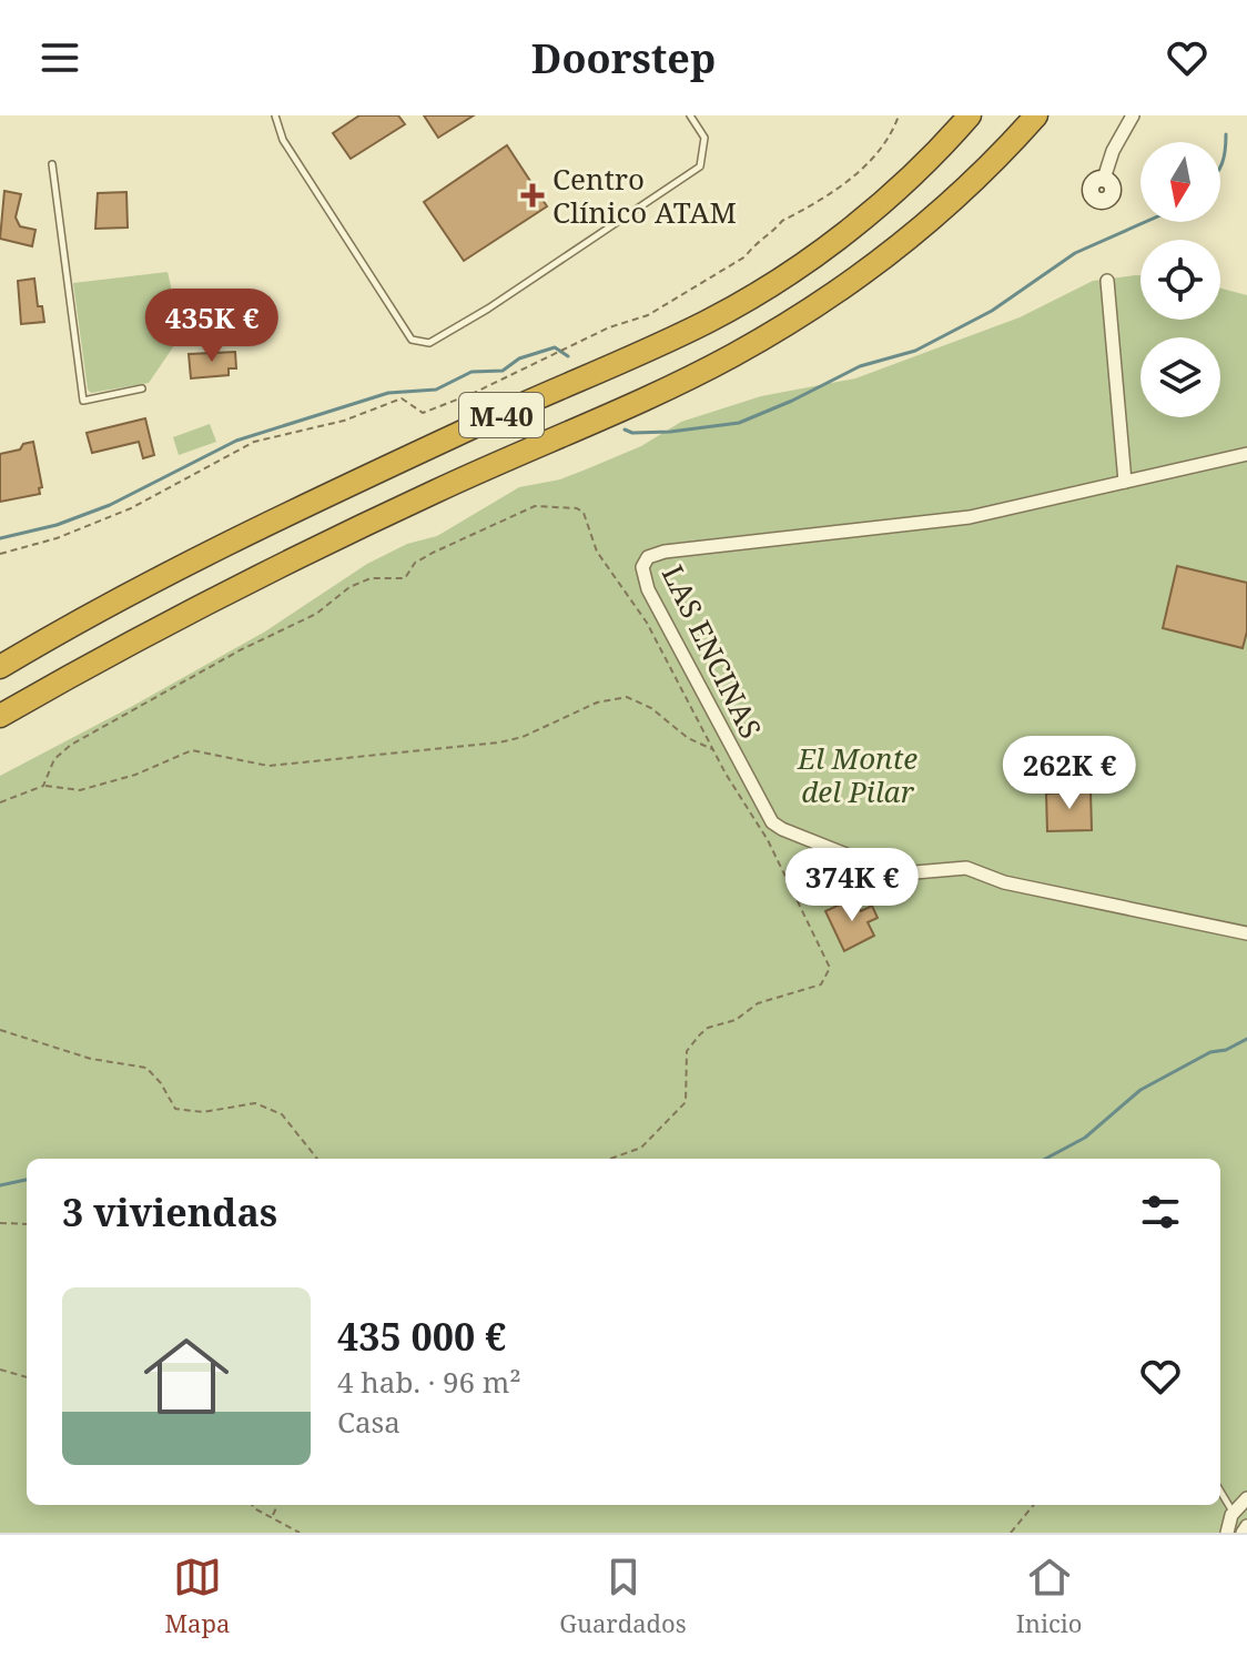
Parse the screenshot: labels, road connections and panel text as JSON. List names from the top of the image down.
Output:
{
  "streets": {
    "highway": ["M-40"],
    "street": ["LAS ENCINAS"]
  },
  "parks": ["El Monte del Pilar"],
  "places": {
    "health": ["Centro Clínico ATAM"]
  },
  "north": "bottom",
  "page": {
    "header": "Doorstep",
    "price": ["435K €", "262K €", "374K €"],
    "heading": "3 viviendas",
    "list": [
      {
        "name": "435 000 €",
        "note": "4 hab. · 96 m² · Casa"
      }
    ],
    "tabs": ["Mapa", "Guardados", "Inicio"]
  }
}
